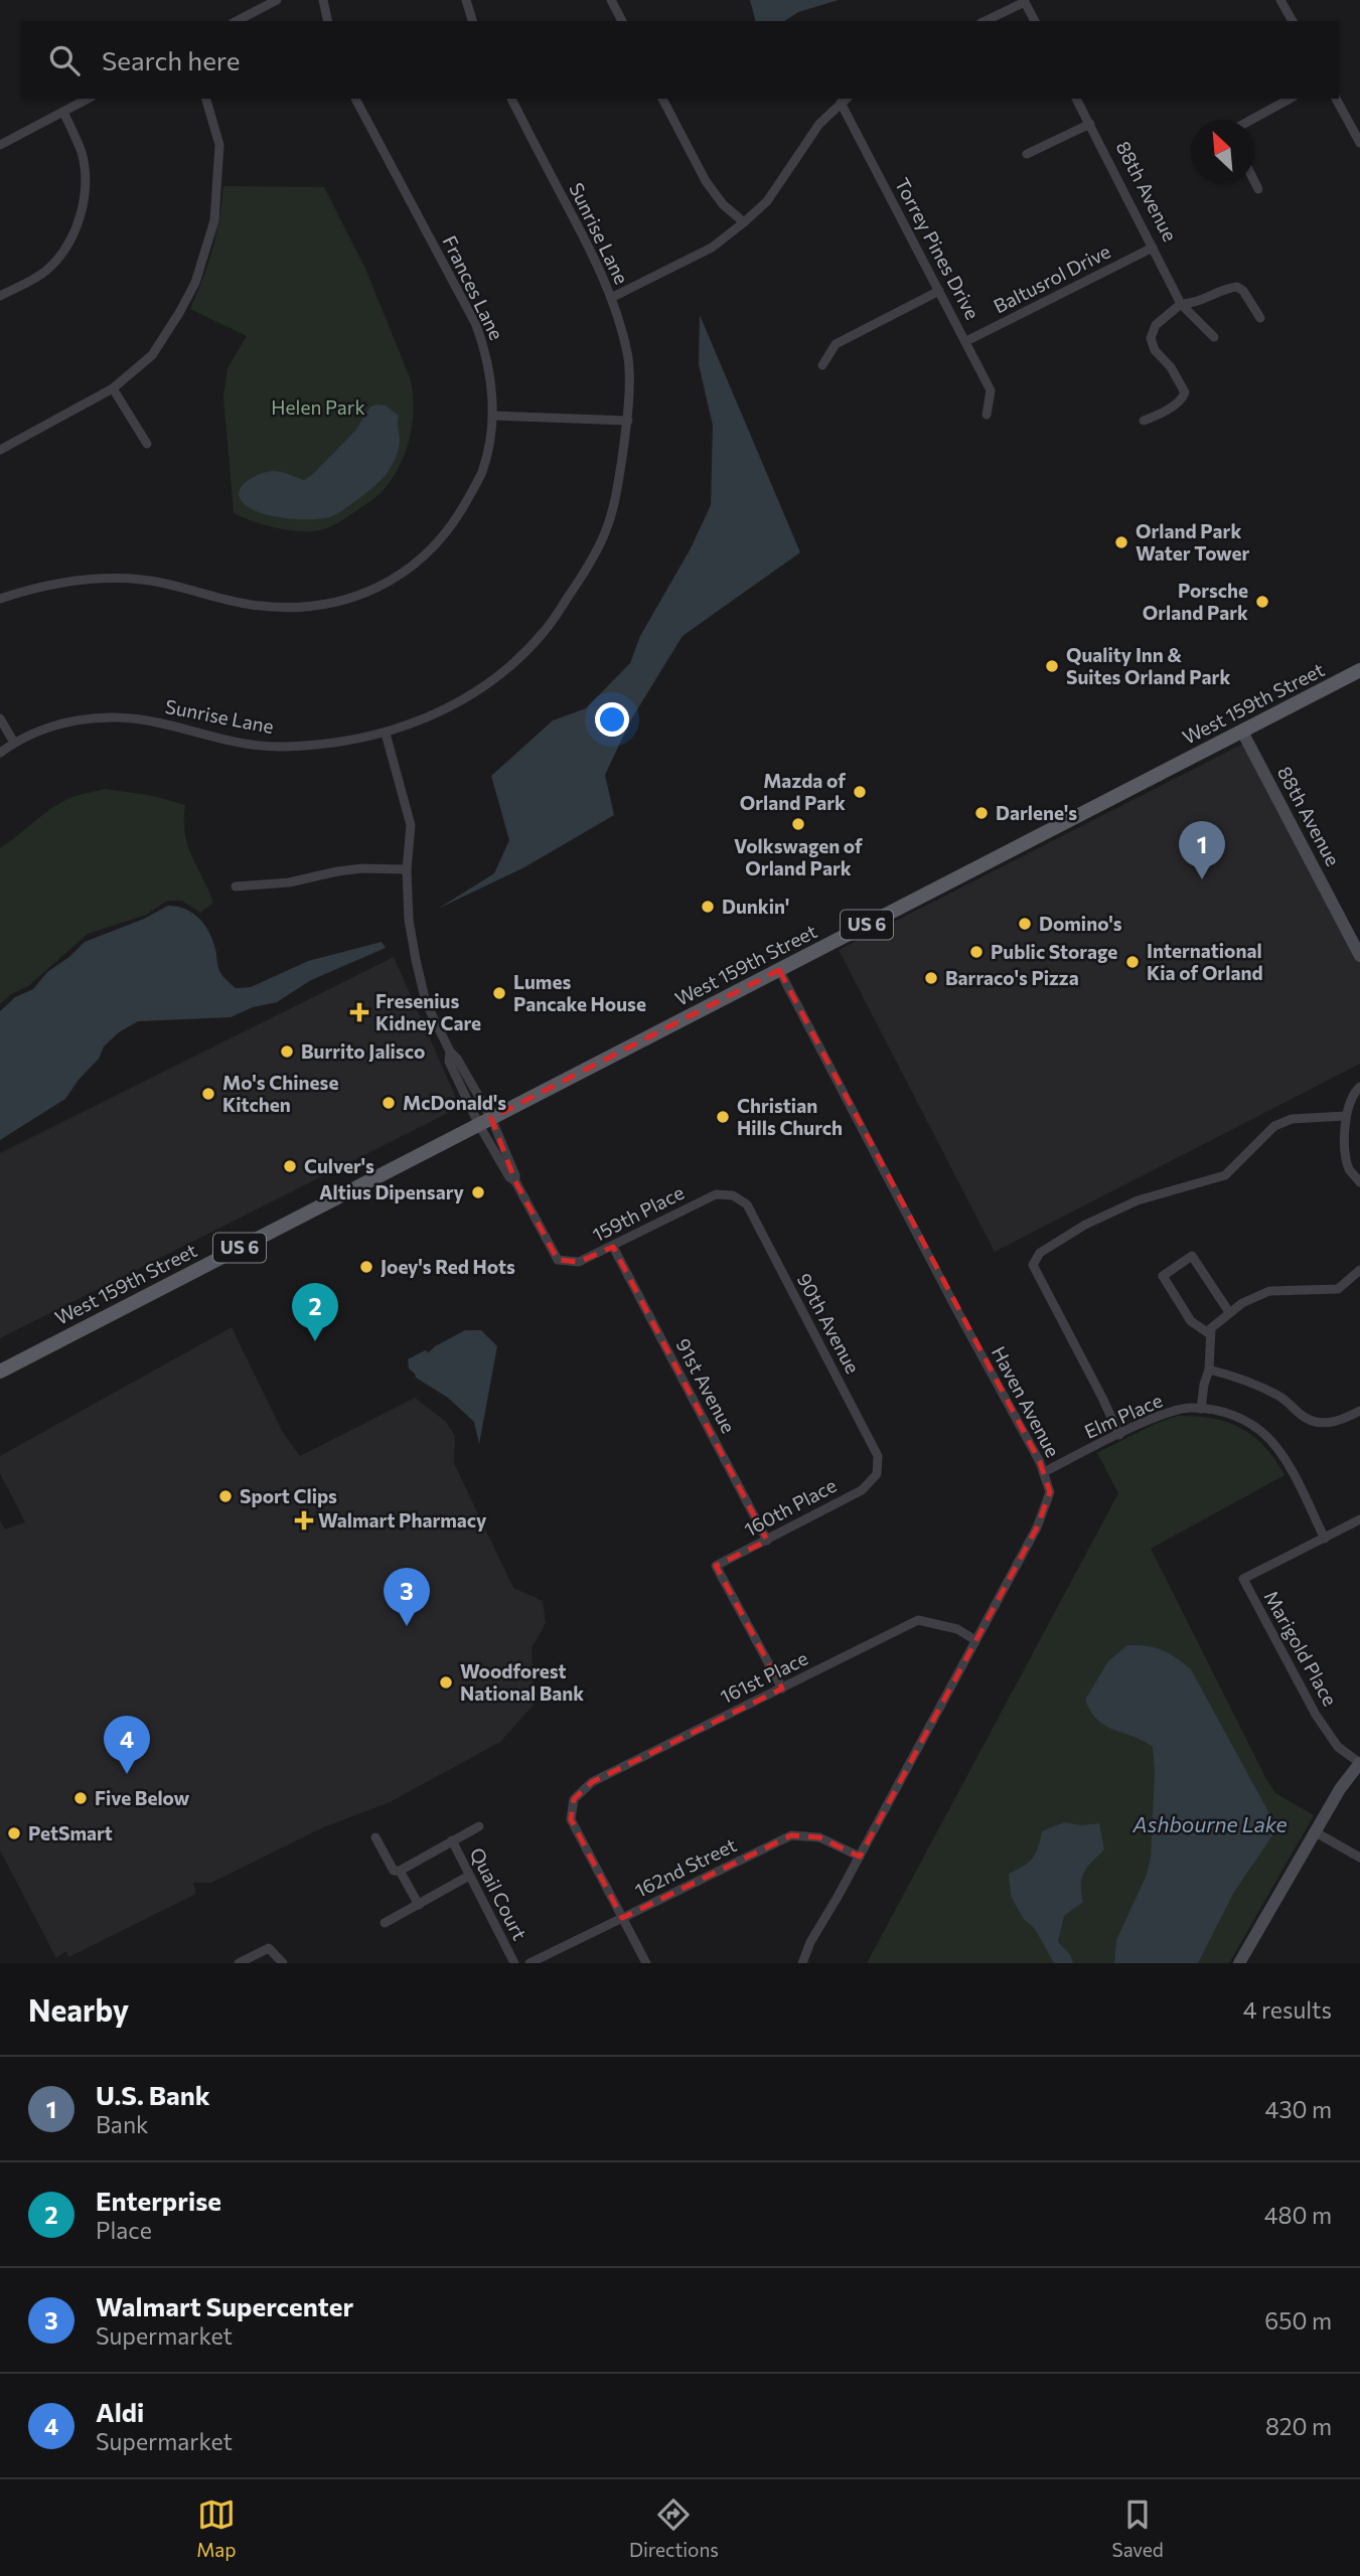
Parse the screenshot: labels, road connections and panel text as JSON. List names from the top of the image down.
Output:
{
  "streets": {
    "main road": ["West 159th Street", "US 6"],
    "street": [
      "88th Avenue",
      "Sunrise Lane",
      "Torrey Pines Drive",
      "Baltusrol Drive",
      "Frances Lane",
      "159th Place",
      "90th Avenue",
      "91st Avenue",
      "Haven Avenue",
      "Elm Place",
      "160th Place",
      "Marigold Place",
      "161st Place",
      "162nd Street",
      "Quail Court"
    ]
  },
  "crossings": [
    ["88th Avenue", "Baltusrol Drive"],
    ["88th Avenue", "West 159th Street"],
    ["Torrey Pines Drive", "Baltusrol Drive"],
    ["West 159th Street", "Haven Avenue"],
    ["159th Place", "90th Avenue"],
    ["159th Place", "91st Avenue"],
    ["90th Avenue", "160th Place"],
    ["91st Avenue", "160th Place"],
    ["Haven Avenue", "Elm Place"],
    ["Haven Avenue", "161st Place"],
    ["Haven Avenue", "162nd Street"],
    ["Elm Place", "Marigold Place"],
    ["160th Place", "161st Place"],
    ["161st Place", "162nd Street"]
  ],
  "water": ["Ashbourne Lake"],
  "parks": ["Helen Park"],
  "places": {
    "other": [
      "Orland Park Water Tower",
      "Porsche Orland Park",
      "Quality Inn & Suites Orland Park",
      "Mazda of Orland Park",
      "Darlene's",
      "Volkswagen of Orland Park",
      "Dunkin'",
      "Domino's",
      "Public Storage",
      "International Kia of Orland",
      "Barraco's Pizza",
      "Lumes Pancake House",
      "Burrito Jalisco",
      "Mo's Chinese Kitchen",
      "McDonald's",
      "Christian Hills Church",
      "Culver's",
      "Altius Dipensary",
      "Joey's Red Hots",
      "Sport Clips",
      "Woodforest National Bank",
      "Five Below",
      "PetSmart"
    ],
    "health": ["Fresenius Kidney Care", "Walmart Pharmacy"]
  },
  "north": "top left",
  "page": {
    "search": "Search here",
    "pins": [
      "1",
      "2",
      "3",
      "4"
    ],
    "heading": ["Nearby", "4 results"],
    "list": [
      {
        "mark": "1",
        "name": "U.S. Bank",
        "note": "Bank",
        "value": "430 m"
      },
      {
        "mark": "2",
        "name": "Enterprise",
        "note": "Place",
        "value": "480 m"
      },
      {
        "mark": "3",
        "name": "Walmart Supercenter",
        "note": "Supermarket",
        "value": "650 m"
      },
      {
        "mark": "4",
        "name": "Aldi",
        "note": "Supermarket",
        "value": "820 m"
      }
    ],
    "nav": ["Map", "Directions", "Saved"]
  }
}
